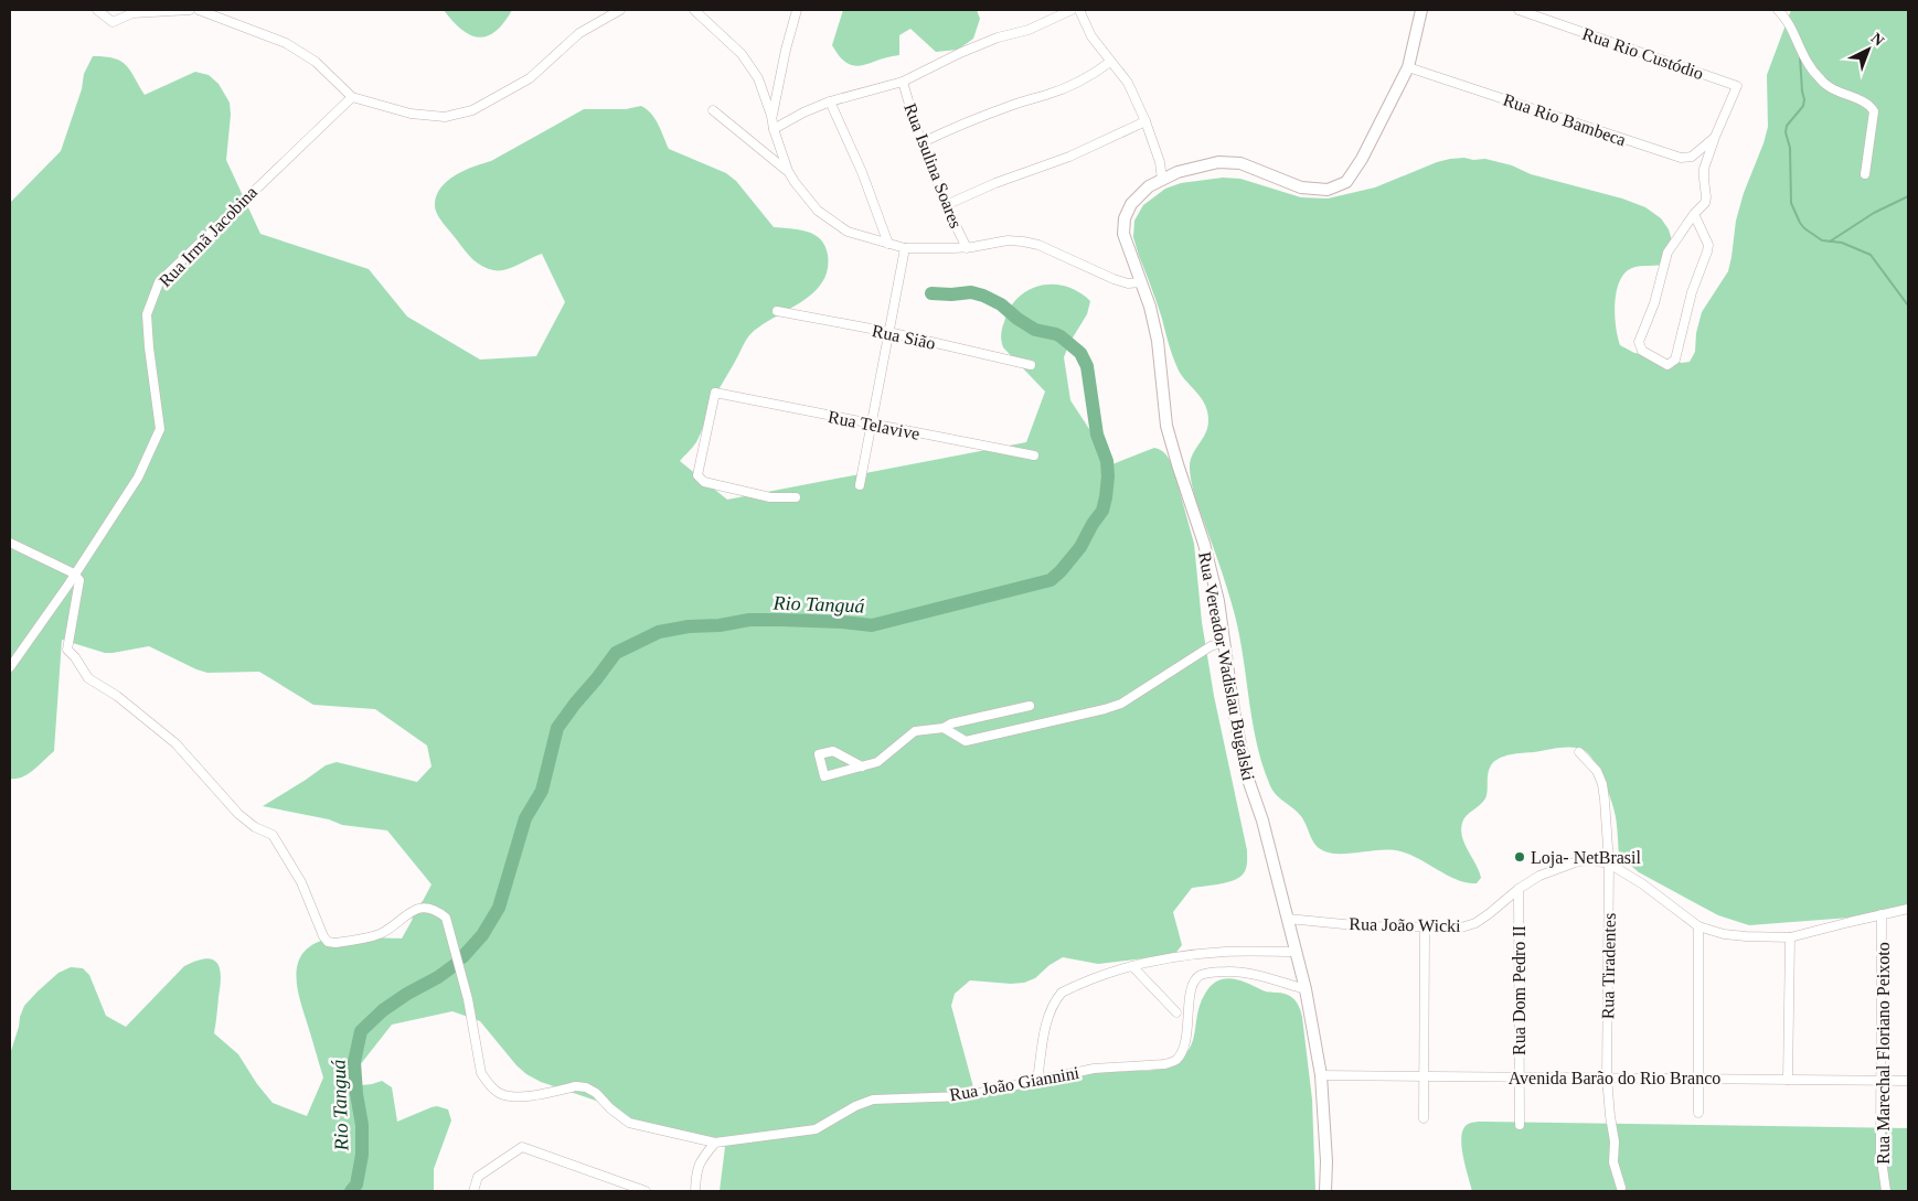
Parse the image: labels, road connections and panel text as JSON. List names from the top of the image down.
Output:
{
  "streets": {
    "main road": ["Rua Vereador Wadislau Bugalski"],
    "street": [
      "Rua Rio Custódio",
      "Rua Rio Bambeca",
      "Rua Isulina Soares",
      "Rua Irmã Jacobina",
      "Rua Sião",
      "Rua Telavive",
      "Rua João Wicki",
      "Rua Tiradentes",
      "Rua Dom Pedro II",
      "Rua Marechal Floriano Peixoto",
      "Avenida Barão do Rio Branco",
      "Rua João Giannini"
    ]
  },
  "crossings": [
    ["Rua Rio Custódio", "Rua Rio Bambeca"],
    ["Rua Rio Bambeca", "Rua Vereador Wadislau Bugalski"],
    ["Rua Vereador Wadislau Bugalski", "Rua João Wicki"],
    ["Rua Vereador Wadislau Bugalski", "Avenida Barão do Rio Branco"],
    ["Rua Vereador Wadislau Bugalski", "Rua João Giannini"],
    ["Rua João Wicki", "Rua Tiradentes"],
    ["Rua João Wicki", "Rua Dom Pedro II"],
    ["Rua João Wicki", "Rua Marechal Floriano Peixoto"],
    ["Rua Tiradentes", "Avenida Barão do Rio Branco"],
    ["Rua Dom Pedro II", "Avenida Barão do Rio Branco"],
    ["Rua Marechal Floriano Peixoto", "Avenida Barão do Rio Branco"]
  ],
  "water": ["Rio Tanguá"],
  "places": ["Loja- NetBrasil"],
  "north": "top right"
}
